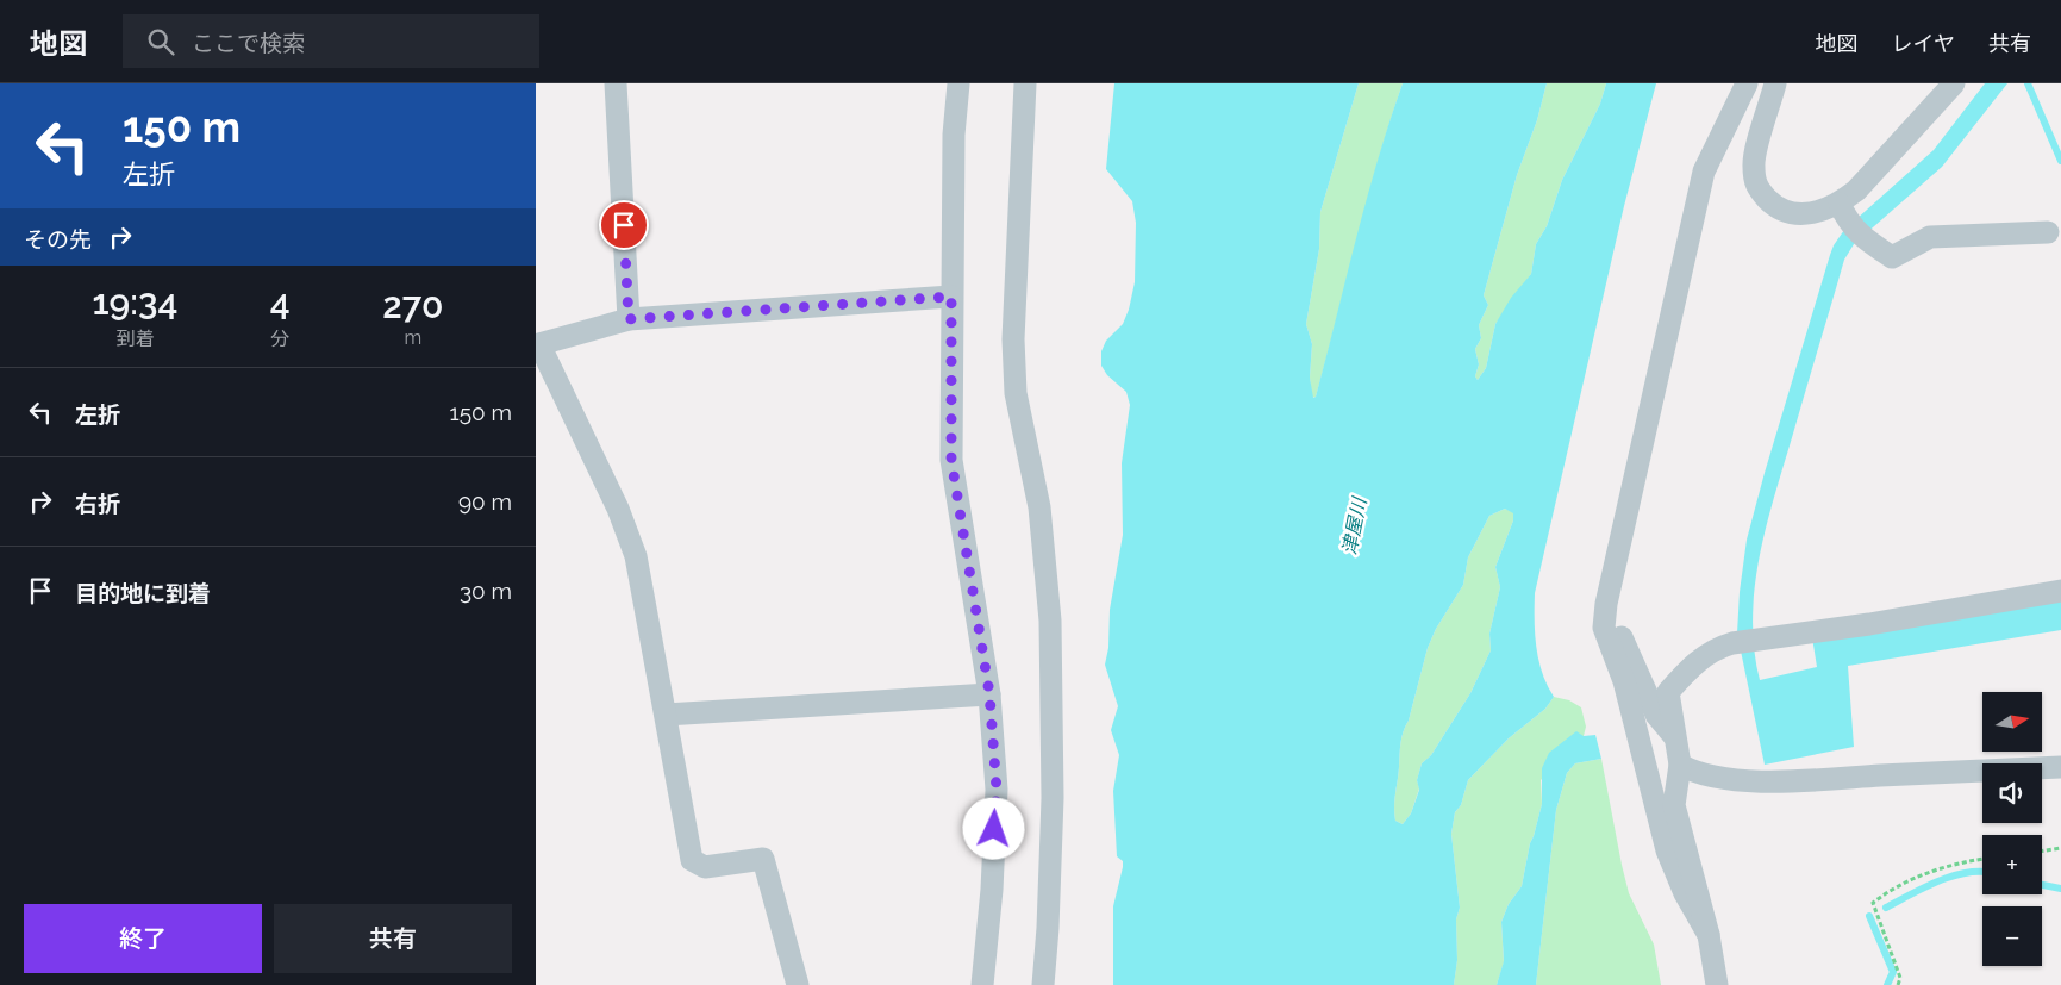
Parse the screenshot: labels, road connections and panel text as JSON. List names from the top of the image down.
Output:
{
  "water": ["津屋川"],
  "north": "right",
  "page": {
    "header": "地図",
    "search": "ここで検索",
    "nav": ["地図", "レイヤ", "共有"],
    "turn": ["150 m", "左折"],
    "then": "その先",
    "eta": [
      "19:34",
      "到着",
      "4",
      "分",
      "270",
      "m"
    ],
    "list": [
      {
        "name": "左折",
        "value": "150 m"
      },
      {
        "name": "右折",
        "value": "90 m"
      },
      {
        "name": "目的地に到着",
        "value": "30 m"
      }
    ],
    "map_buttons": ["+", "−"],
    "buttons": ["終了", "共有"]
  }
}
